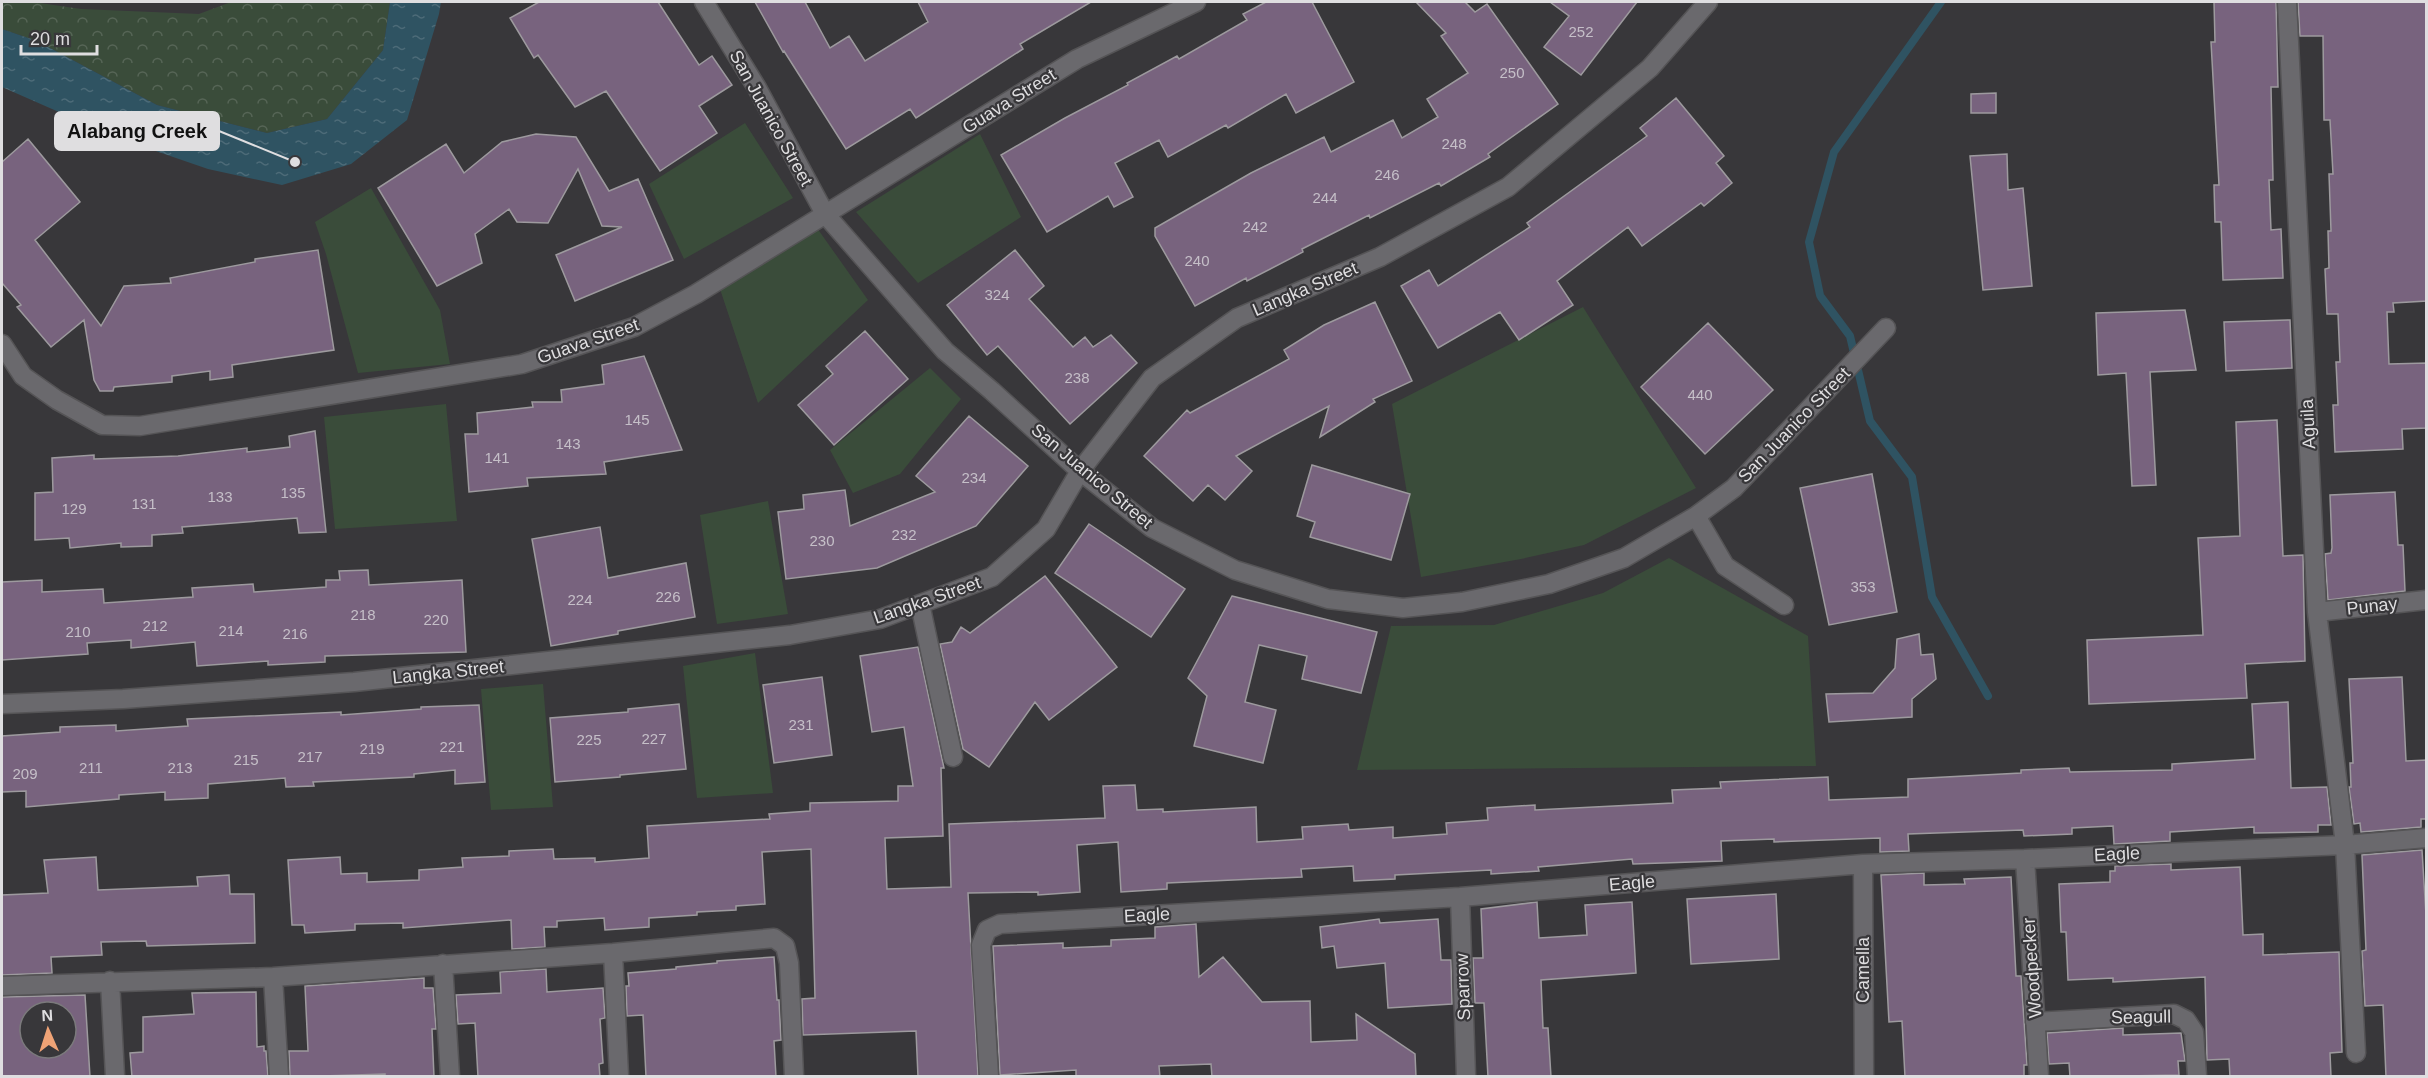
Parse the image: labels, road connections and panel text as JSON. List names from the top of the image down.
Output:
{
  "streets": {
    "street": [
      "Guava Street",
      "San Juanico Street",
      "Langka Street",
      "Aguila",
      "Punay",
      "Eagle",
      "Woodpecker",
      "Camella",
      "Sparrow",
      "Seagull"
    ]
  },
  "crossings": [
    ["Guava Street", "San Juanico Street"],
    ["San Juanico Street", "Langka Street"],
    ["Aguila", "Punay"],
    ["Aguila", "Eagle"],
    ["Eagle", "Woodpecker"],
    ["Eagle", "Camella"],
    ["Eagle", "Sparrow"],
    ["Woodpecker", "Seagull"]
  ],
  "places": ["Alabang Creek"],
  "house_numbers": [
    "252",
    "250",
    "248",
    "246",
    "244",
    "242",
    "240",
    "324",
    "238",
    "440",
    "145",
    "143",
    "141",
    "234",
    "135",
    "133",
    "131",
    "129",
    "232",
    "230",
    "353",
    "226",
    "224",
    "218",
    "220",
    "212",
    "214",
    "210",
    "216",
    "231",
    "227",
    "225",
    "221",
    "219",
    "217",
    "215",
    "211",
    "213",
    "209"
  ],
  "scale_bar": "20 m",
  "north": "top"
}
